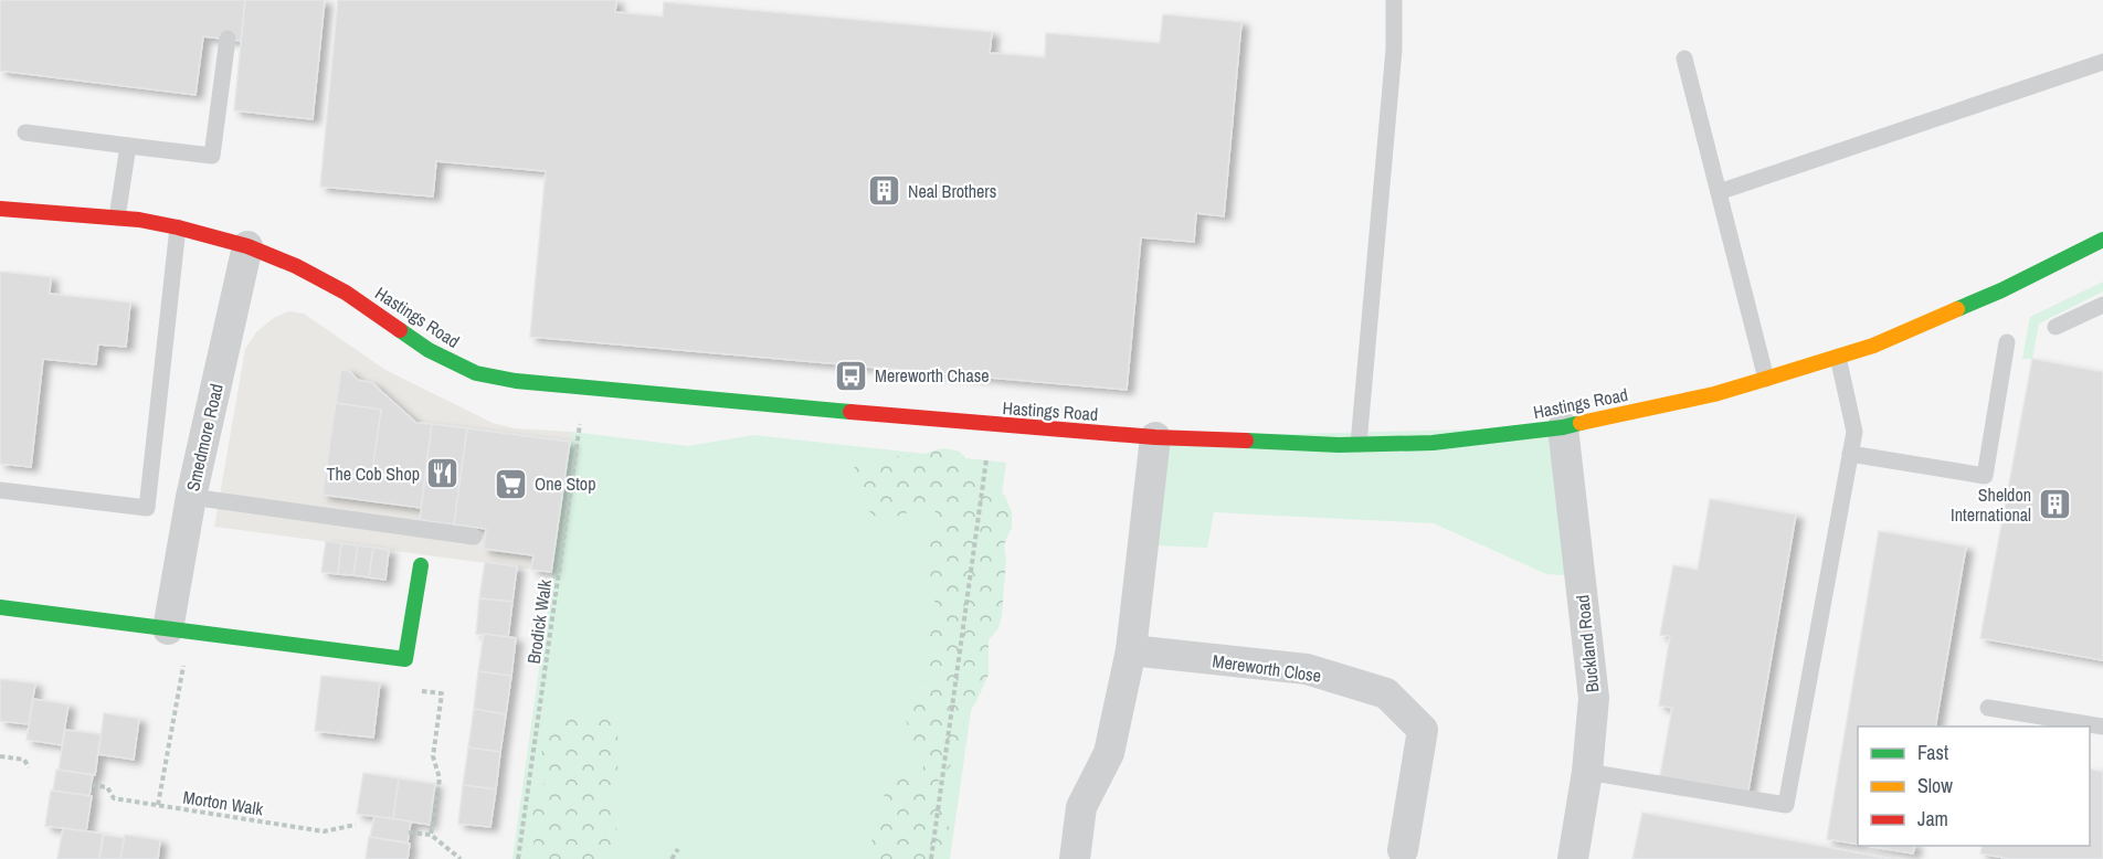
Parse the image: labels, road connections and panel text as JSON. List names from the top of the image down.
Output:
{
  "streets": {
    "street": [
      "Hastings Road",
      "Smedmore Road",
      "Buckland Road",
      "Mereworth Close"
    ],
    "path": ["Brodick Walk", "Morton Walk"]
  },
  "crossings": [
    ["Hastings Road", "Smedmore Road"],
    ["Hastings Road", "Brodick Walk"],
    ["Hastings Road", "Buckland Road"]
  ],
  "places": {
    "building": ["Neal Brothers", "Sheldon International"],
    "bus stop": ["Mereworth Chase"],
    "restaurant": ["The Cob Shop"],
    "supermarket": ["One Stop"]
  },
  "legend": ["Fast", "Slow", "Jam"]
}
